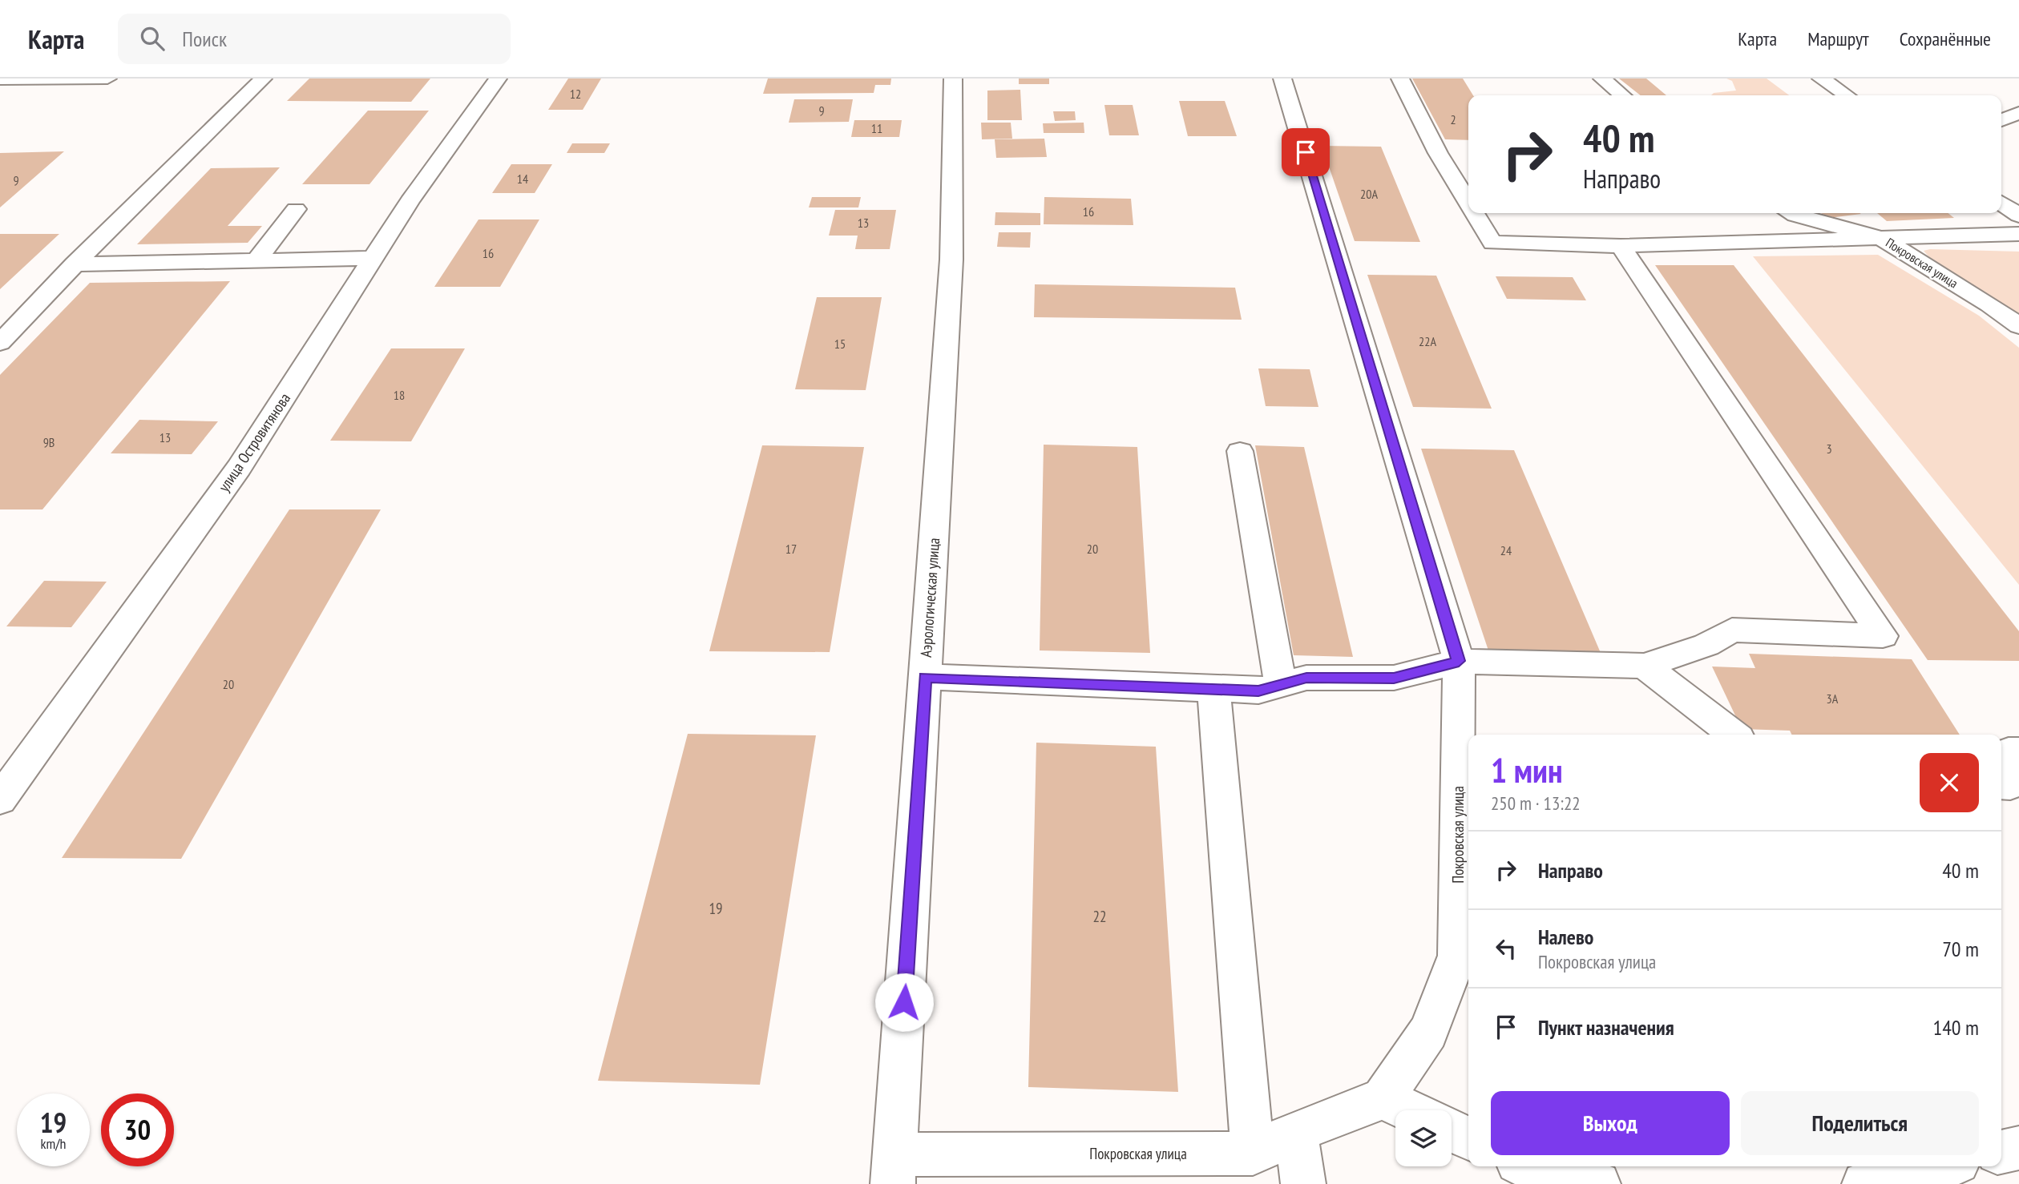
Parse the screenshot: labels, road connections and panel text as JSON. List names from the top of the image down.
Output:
{
  "streets": {
    "street": ["Покровская улица", "улица Островитянова", "Аэрологическая улица"]
  },
  "crossings": [
    ["Покровская улица", "Аэрологическая улица"]
  ],
  "house_numbers": [
    "12",
    "9",
    "2",
    "11",
    "14",
    "9",
    "20А",
    "16",
    "13",
    "16",
    "22А",
    "15",
    "18",
    "13",
    "9В",
    "3",
    "17",
    "20",
    "24",
    "20",
    "3А",
    "19",
    "22"
  ],
  "page": {
    "header": "Карта",
    "search": "Поиск",
    "nav": ["Карта", "Маршрут", "Сохранённые"],
    "turn": ["40 m", "Направо"],
    "heading": ["1 мин", "250 m · 13:22"],
    "list": [
      {
        "name": "Направо",
        "value": "40 m"
      },
      {
        "name": "Налево",
        "note": "Покровская улица",
        "value": "70 m"
      },
      {
        "name": "Пункт назначения",
        "value": "140 m"
      }
    ],
    "buttons": ["Выход", "Поделиться"],
    "speed": "19 km/h",
    "limit": "30"
  }
}
